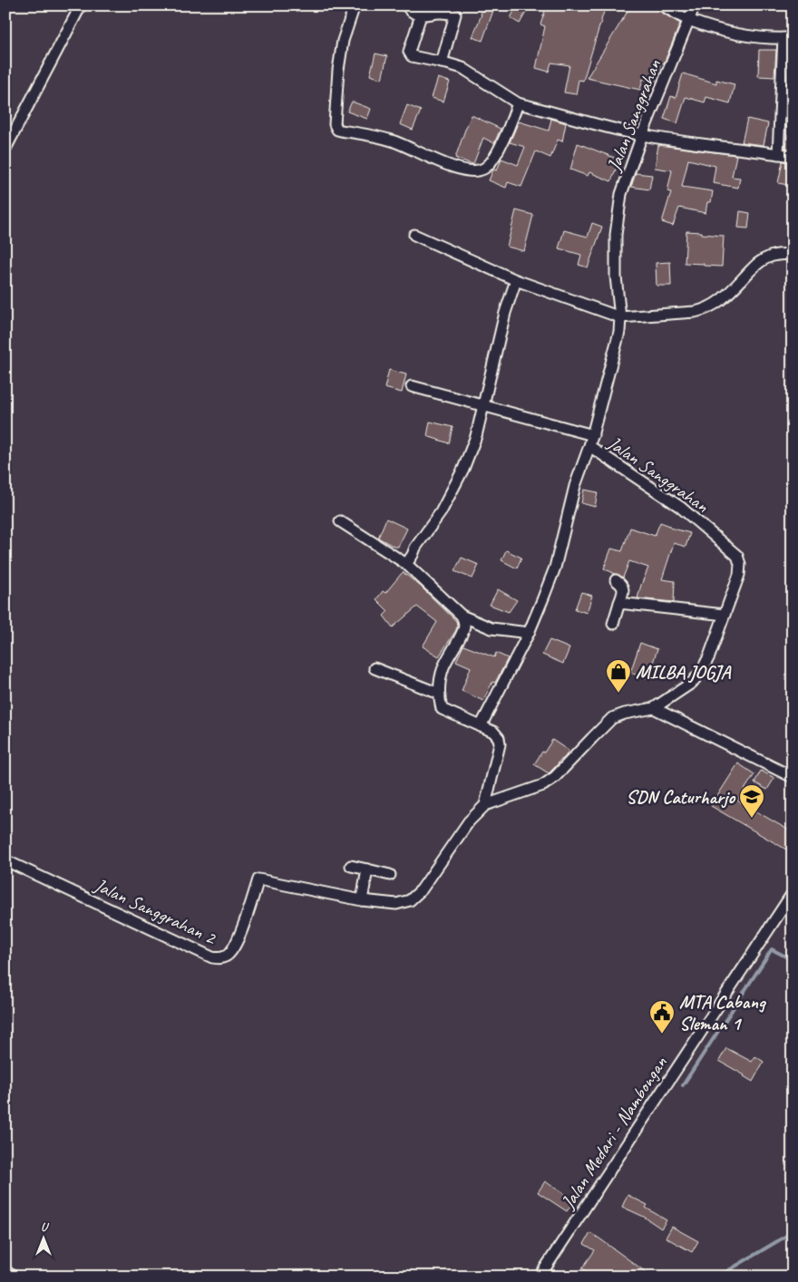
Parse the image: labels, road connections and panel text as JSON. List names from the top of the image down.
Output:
{
  "streets": {
    "street": ["Jalan Sanggrahan", "Jalan Sanggrahan 2", "Jalan Medari - Nambongan"]
  },
  "crossings": [
    ["Jalan Sanggrahan", "Jalan Sanggrahan 2"]
  ],
  "places": {
    "shop": ["MILBA JOGJA"],
    "school or university": ["SDN Caturharjo"],
    "public building": ["MTA Cabang Sleman 1"]
  },
  "north": "top"
}
